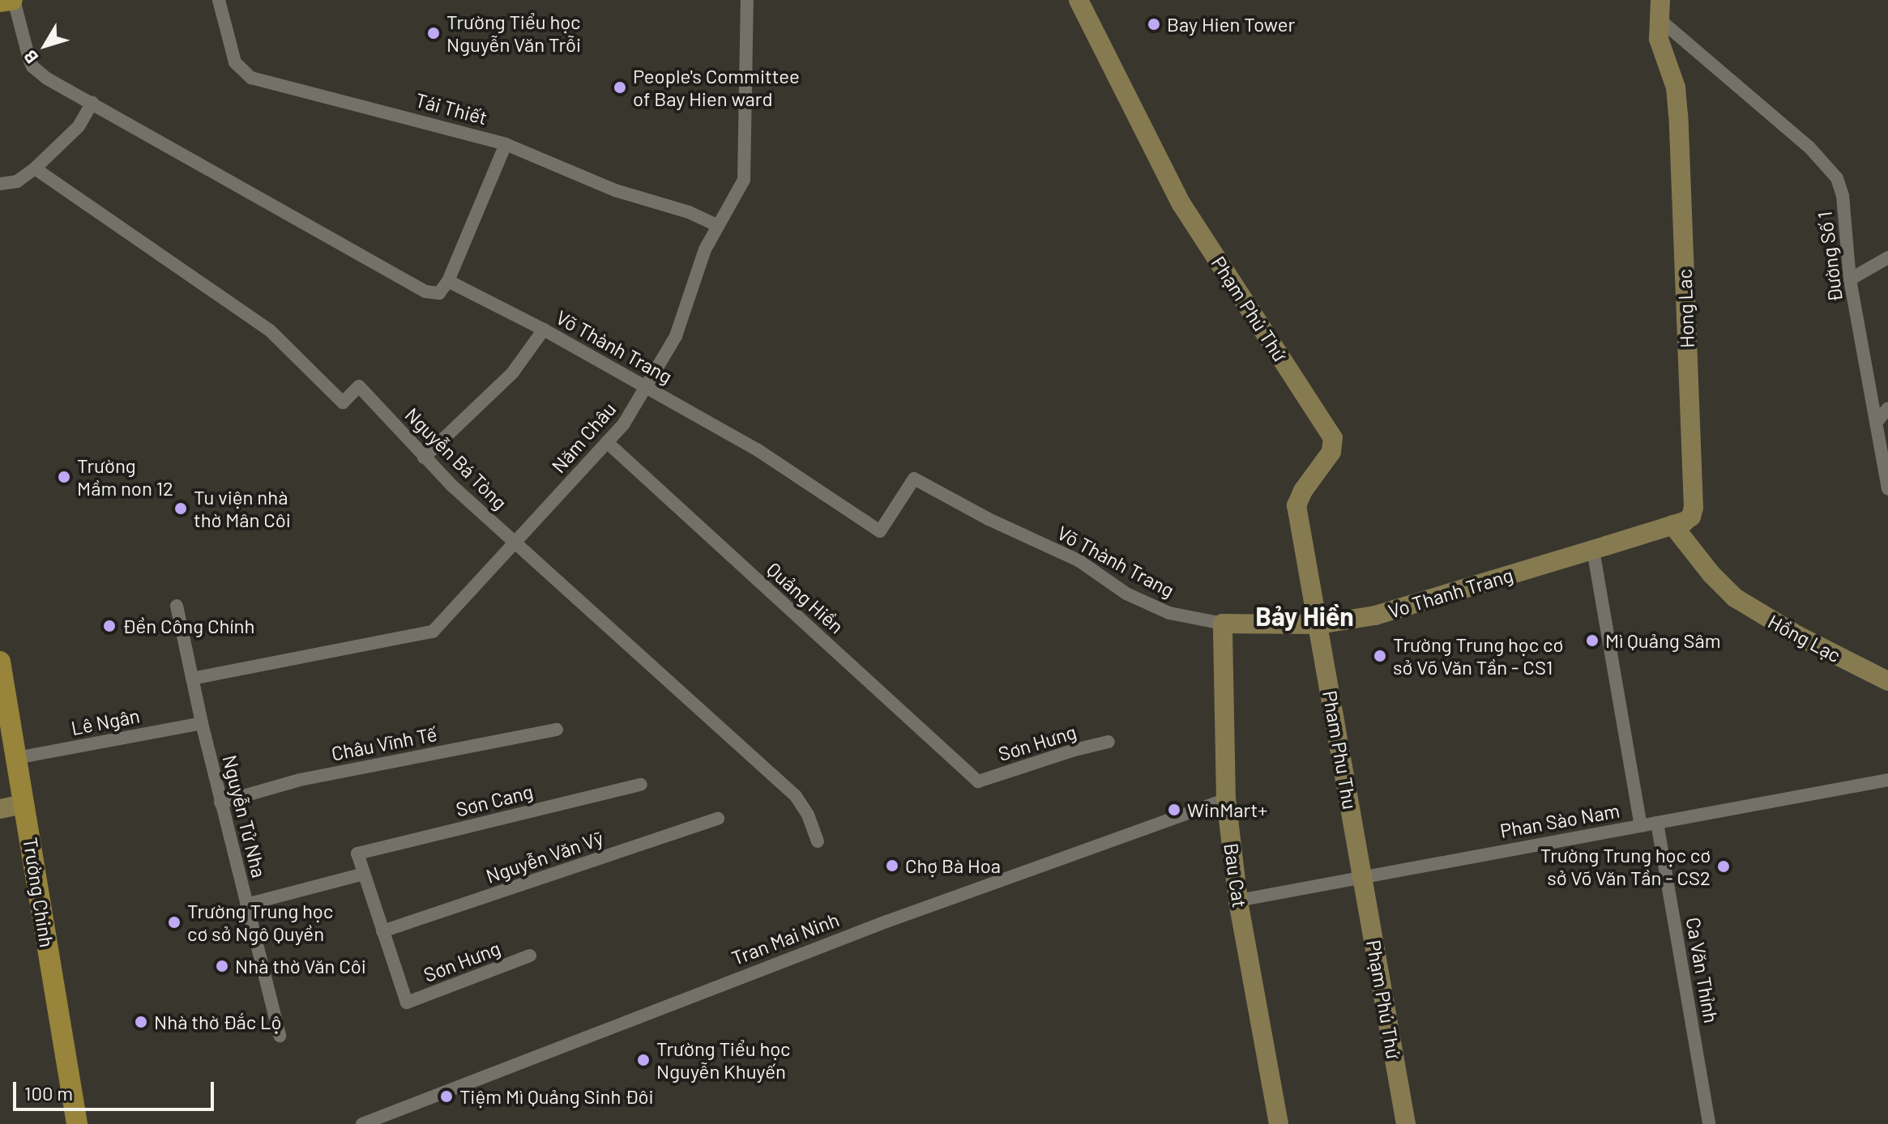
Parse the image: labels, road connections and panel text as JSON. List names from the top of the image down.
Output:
{
  "streets": {
    "main road": ["Trường Chinh"],
    "street": [
      "Tái Thiết",
      "Đường Số 1",
      "Phạm Phú Thứ",
      "Hong Lac",
      "Võ Thành Trang",
      "Năm Châu",
      "Nguyễn Bá Tòng",
      "Vo Thanh Trang",
      "Quảng Hiền",
      "Lê Ngân",
      "Sơn Hưng",
      "Châu Vĩnh Tế",
      "Pham Phu Thu",
      "Sơn Cang",
      "Nguyễn Tử Nha",
      "Phan Sào Nam",
      "Nguyễn Văn Vỹ",
      "Bau Cat",
      "Tran Mai Ninh",
      "Ca Văn Thỉnh"
    ]
  },
  "crossings": [
    ["Tái Thiết", "Năm Châu"],
    ["Đường Số 1", "Hong Lac"],
    ["Phạm Phú Thứ", "Vo Thanh Trang"],
    ["Phạm Phú Thứ", "Pham Phu Thu"],
    ["Phạm Phú Thứ", "Phan Sào Nam"],
    ["Hong Lac", "Vo Thanh Trang"],
    ["Võ Thành Trang", "Năm Châu"],
    ["Võ Thành Trang", "Vo Thanh Trang"],
    ["Võ Thành Trang", "Bau Cat"],
    ["Năm Châu", "Nguyễn Bá Tòng"],
    ["Năm Châu", "Quảng Hiền"],
    ["Năm Châu", "Nguyễn Tử Nha"],
    ["Vo Thanh Trang", "Pham Phu Thu"],
    ["Vo Thanh Trang", "Bau Cat"],
    ["Quảng Hiền", "Sơn Hưng"],
    ["Lê Ngân", "Nguyễn Tử Nha"],
    ["Lê Ngân", "Trường Chinh"],
    ["Sơn Hưng", "Nguyễn Văn Vỹ"],
    ["Châu Vĩnh Tế", "Nguyễn Tử Nha"],
    ["Pham Phu Thu", "Phan Sào Nam"],
    ["Phan Sào Nam", "Bau Cat"],
    ["Phan Sào Nam", "Ca Văn Thỉnh"],
    ["Bau Cat", "Tran Mai Ninh"]
  ],
  "districts": ["Bảy Hiền"],
  "places": [
    "Bay Hien Tower",
    "Trường Tiểu học Nguyễn Văn Trỗi",
    "People's Committee of Bay Hien ward",
    "Trường Mầm non 12",
    "Tu viện nhà thờ Mân Côi",
    "Đền Công Chính",
    "Mì Quảng Sâm",
    "Trường Trung học cơ sở Võ Văn Tần - CS1",
    "WinMart+",
    "Chợ Bà Hoa",
    "Trường Trung học cơ sở Võ Văn Tần - CS2",
    "Trường Trung học cơ sở Ngô Quyền",
    "Nhà thờ Văn Côi",
    "Nhà thờ Đắc Lộ",
    "Trường Tiểu học Nguyễn Khuyến",
    "Tiệm Mì Quảng Sinh Đôi"
  ],
  "scale_bar": "100 m",
  "north": "bottom left"
}
